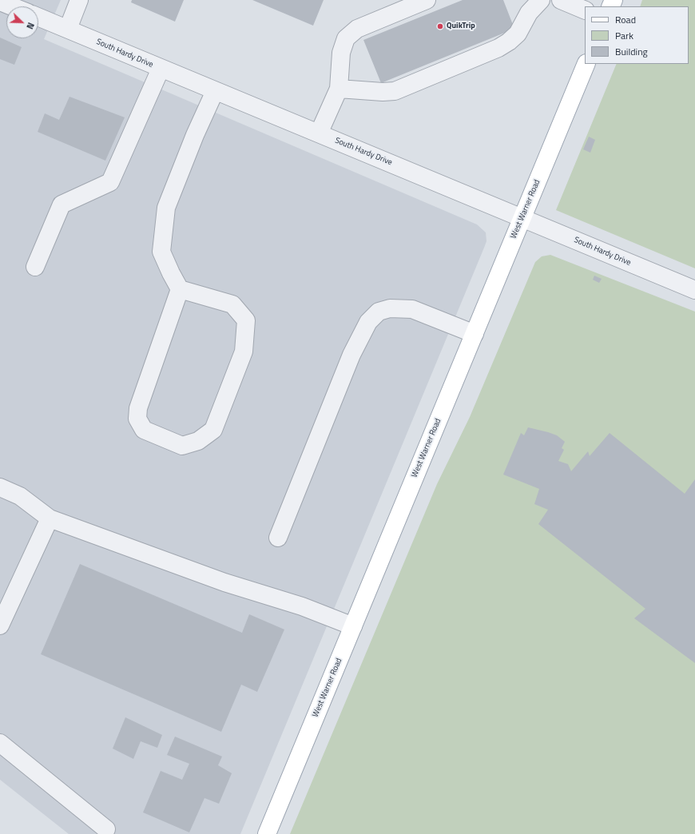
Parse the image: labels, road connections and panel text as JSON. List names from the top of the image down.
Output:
{
  "streets": {
    "main road": ["West Warner Road"],
    "street": ["South Hardy Drive"]
  },
  "crossings": [
    ["South Hardy Drive", "West Warner Road"]
  ],
  "places": ["QuikTrip"],
  "legend": ["Road", "Park", "Building"],
  "north": "bottom right"
}
